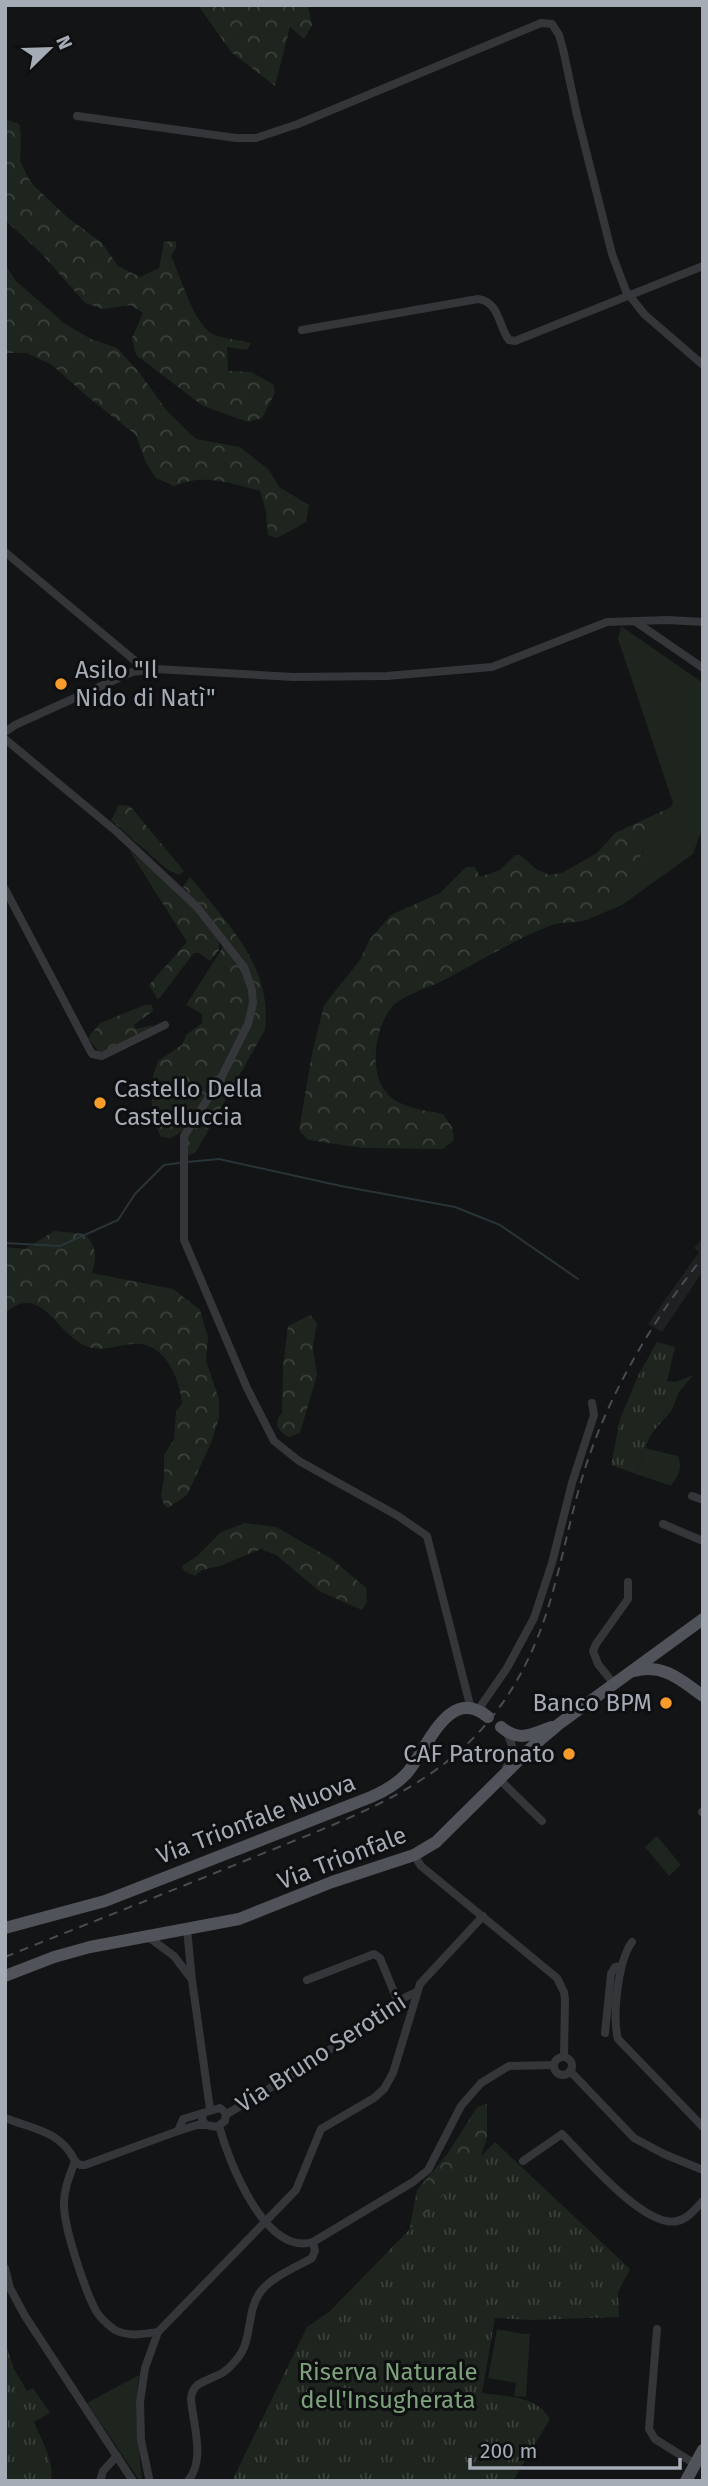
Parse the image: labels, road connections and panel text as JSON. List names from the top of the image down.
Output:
{
  "streets": {
    "main road": ["Via Trionfale Nuova", "Via Trionfale"],
    "street": ["Via Bruno Serotini"]
  },
  "parks": ["Riserva Naturale dell'Insugherata"],
  "places": [
    "Asilo \"Il Nido di Natì\"",
    "Castello Della Castelluccia",
    "Banco BPM",
    "CAF Patronato"
  ],
  "scale_bar": "200 m",
  "north": "top right"
}
